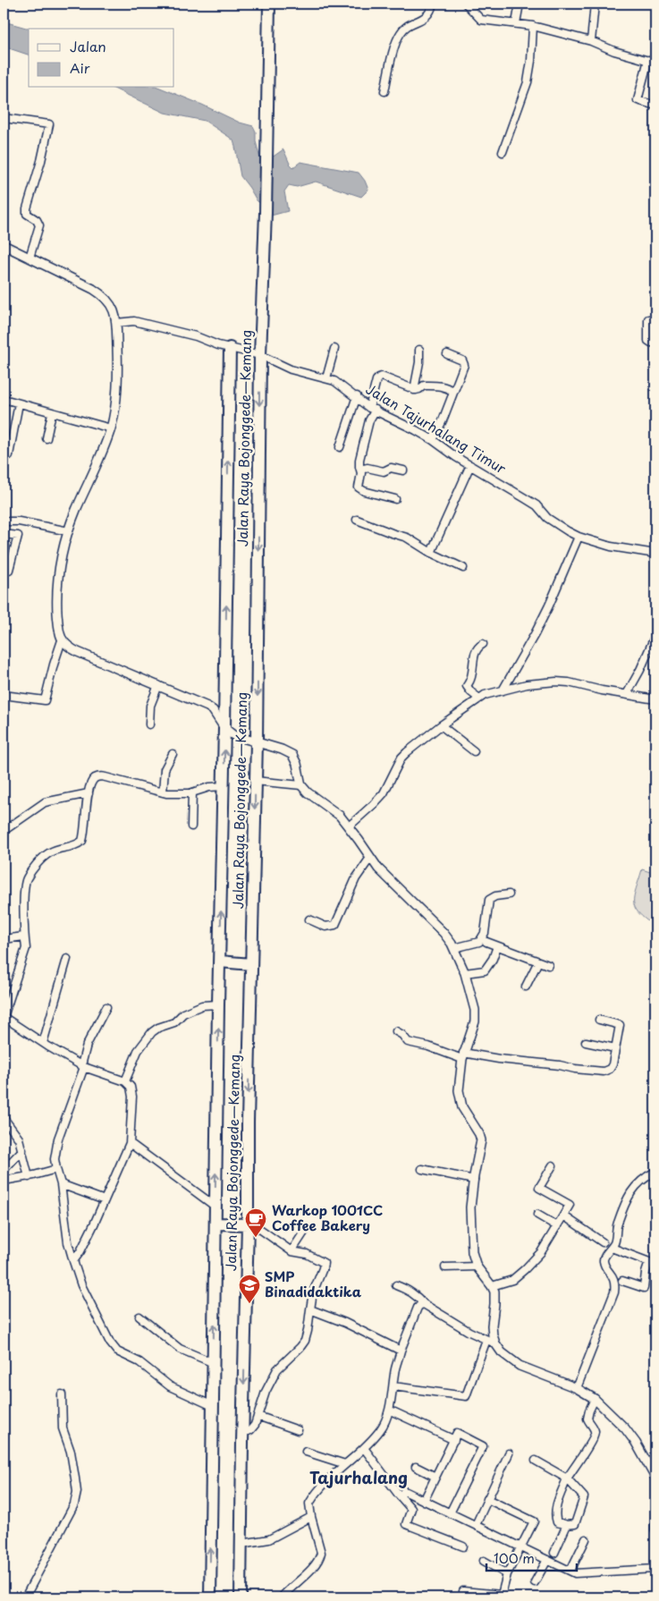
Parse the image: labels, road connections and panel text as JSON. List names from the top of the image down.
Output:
{
  "streets": {
    "highway": ["Jalan Raya Bojonggede—Kemang"],
    "street": ["Jalan Tajurhalang Timur"]
  },
  "crossings": [
    ["Jalan Tajurhalang Timur", "Jalan Raya Bojonggede—Kemang"]
  ],
  "districts": ["Tajurhalang"],
  "places": {
    "cafe": ["Warkop 1001CC Coffee Bakery"],
    "school or university": ["SMP Binadidaktika"]
  },
  "legend": ["Jalan", "Air"],
  "scale_bar": "100 m"
}
